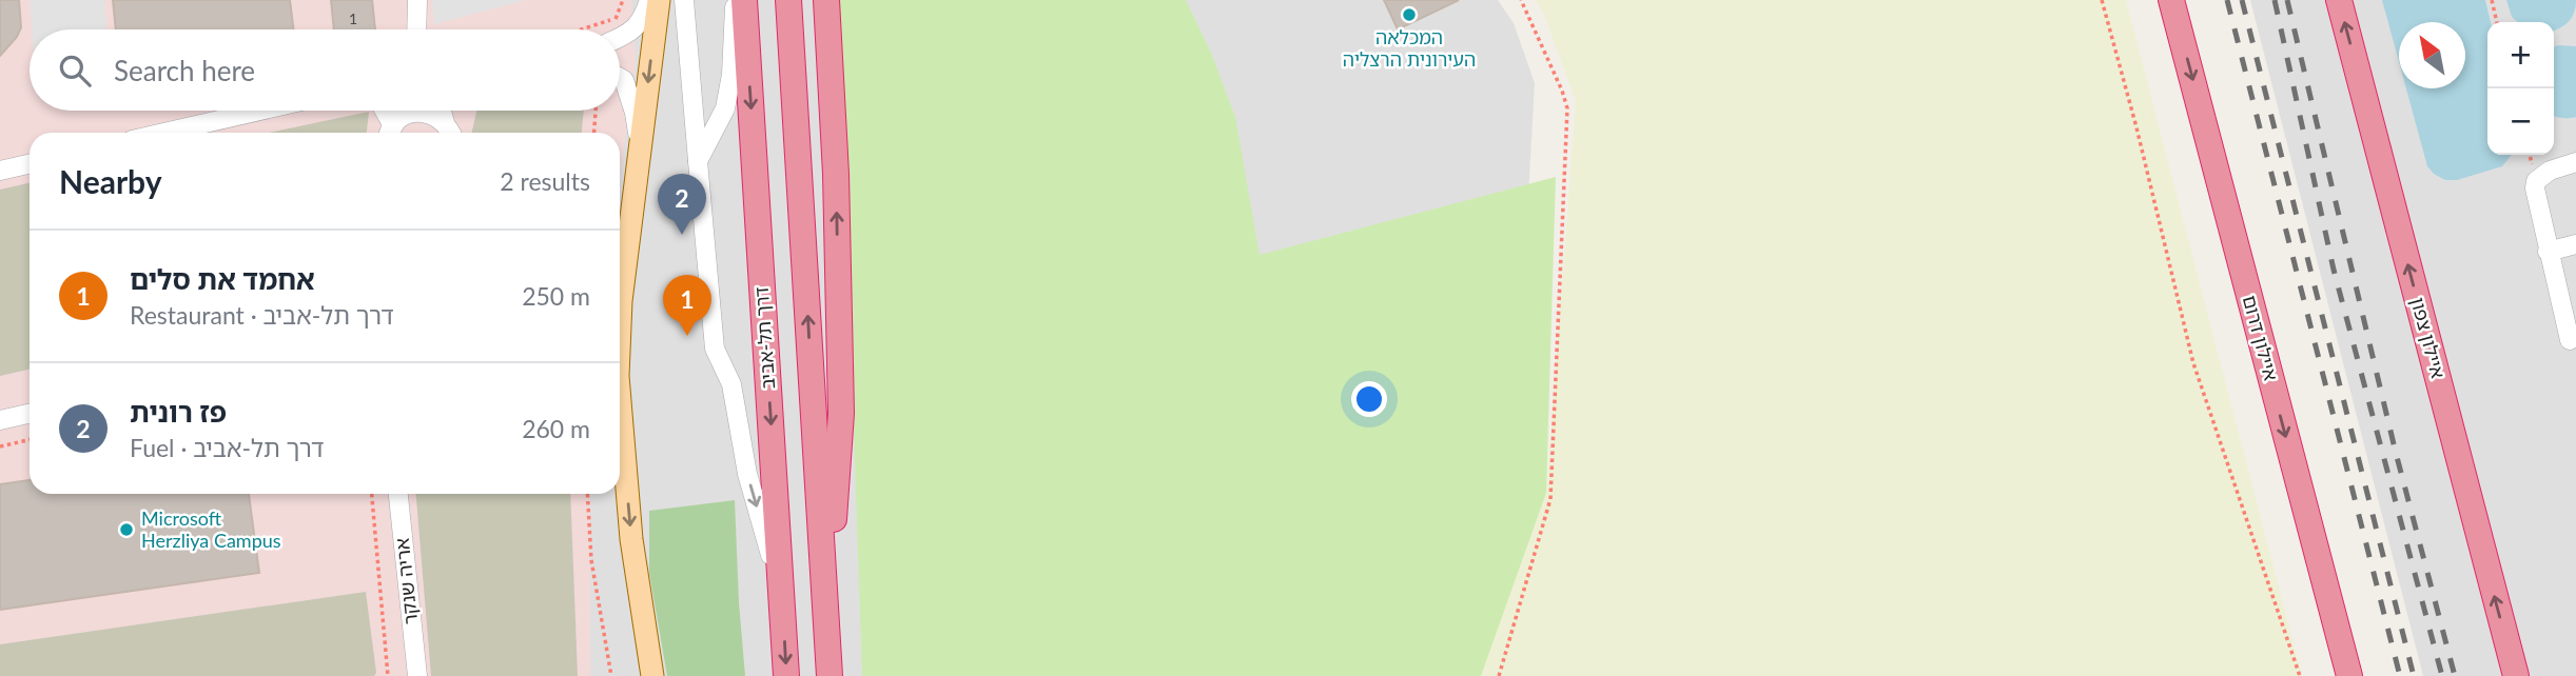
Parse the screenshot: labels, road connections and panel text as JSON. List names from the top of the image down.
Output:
{
  "streets": {
    "highway": ["דרך תל-אביב", "איילון דרום", "איילון צפון"],
    "street": ["אריה שנקר"]
  },
  "one_way": ["איילון דרום", "איילון צפון"],
  "places": ["המכלאה העירונית הרצליה", "Microsoft Herzliya Campus"],
  "house_numbers": ["1"],
  "north": "top left",
  "page": {
    "map_buttons": ["+", "−"],
    "search": "Search here",
    "heading": ["Nearby", "2 results"],
    "pins": ["2", "1"],
    "list": [
      {
        "mark": "1",
        "name": "אחמד את סלים",
        "note": "Restaurant · דרך תל-אביב",
        "value": "250 m"
      },
      {
        "mark": "2",
        "name": "פז רונית",
        "note": "Fuel · דרך תל-אביב",
        "value": "260 m"
      }
    ]
  }
}
